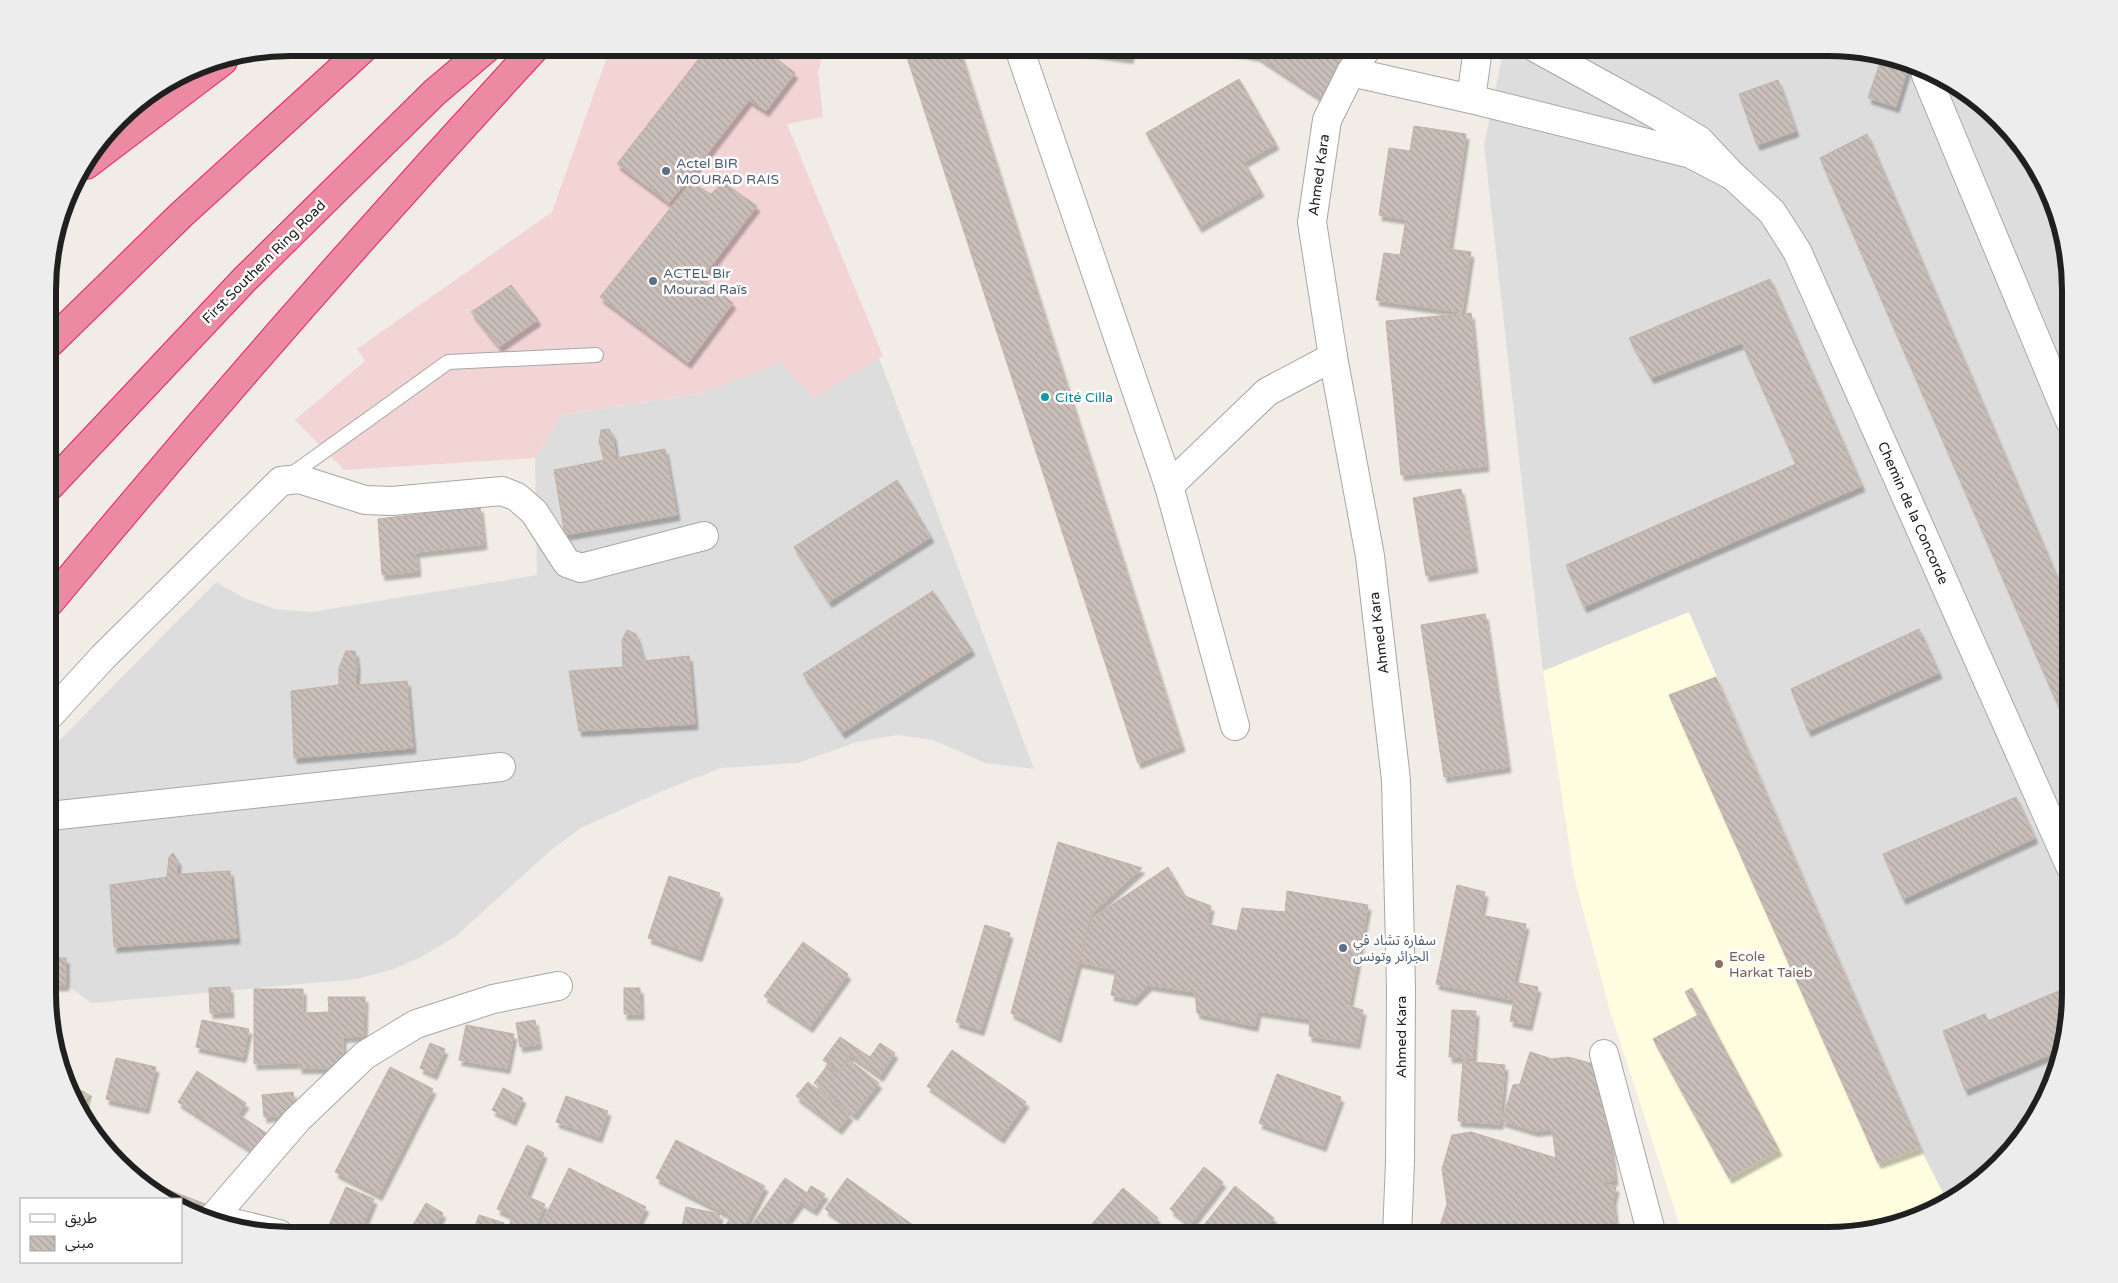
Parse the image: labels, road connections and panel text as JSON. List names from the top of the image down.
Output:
{
  "streets": {
    "highway": ["First Southern Ring Road"],
    "street": ["Ahmed Kara", "Chemin de la Concorde"]
  },
  "places": [
    "Actel BIR MOURAD RAIS",
    "ACTEL Bir Mourad Raïs",
    "Cité Cilla",
    "سفارة تشاد في الجزائر وتونس",
    "Ecole Harkat Taieb"
  ],
  "legend": ["طريق", "مبنى"]
}
